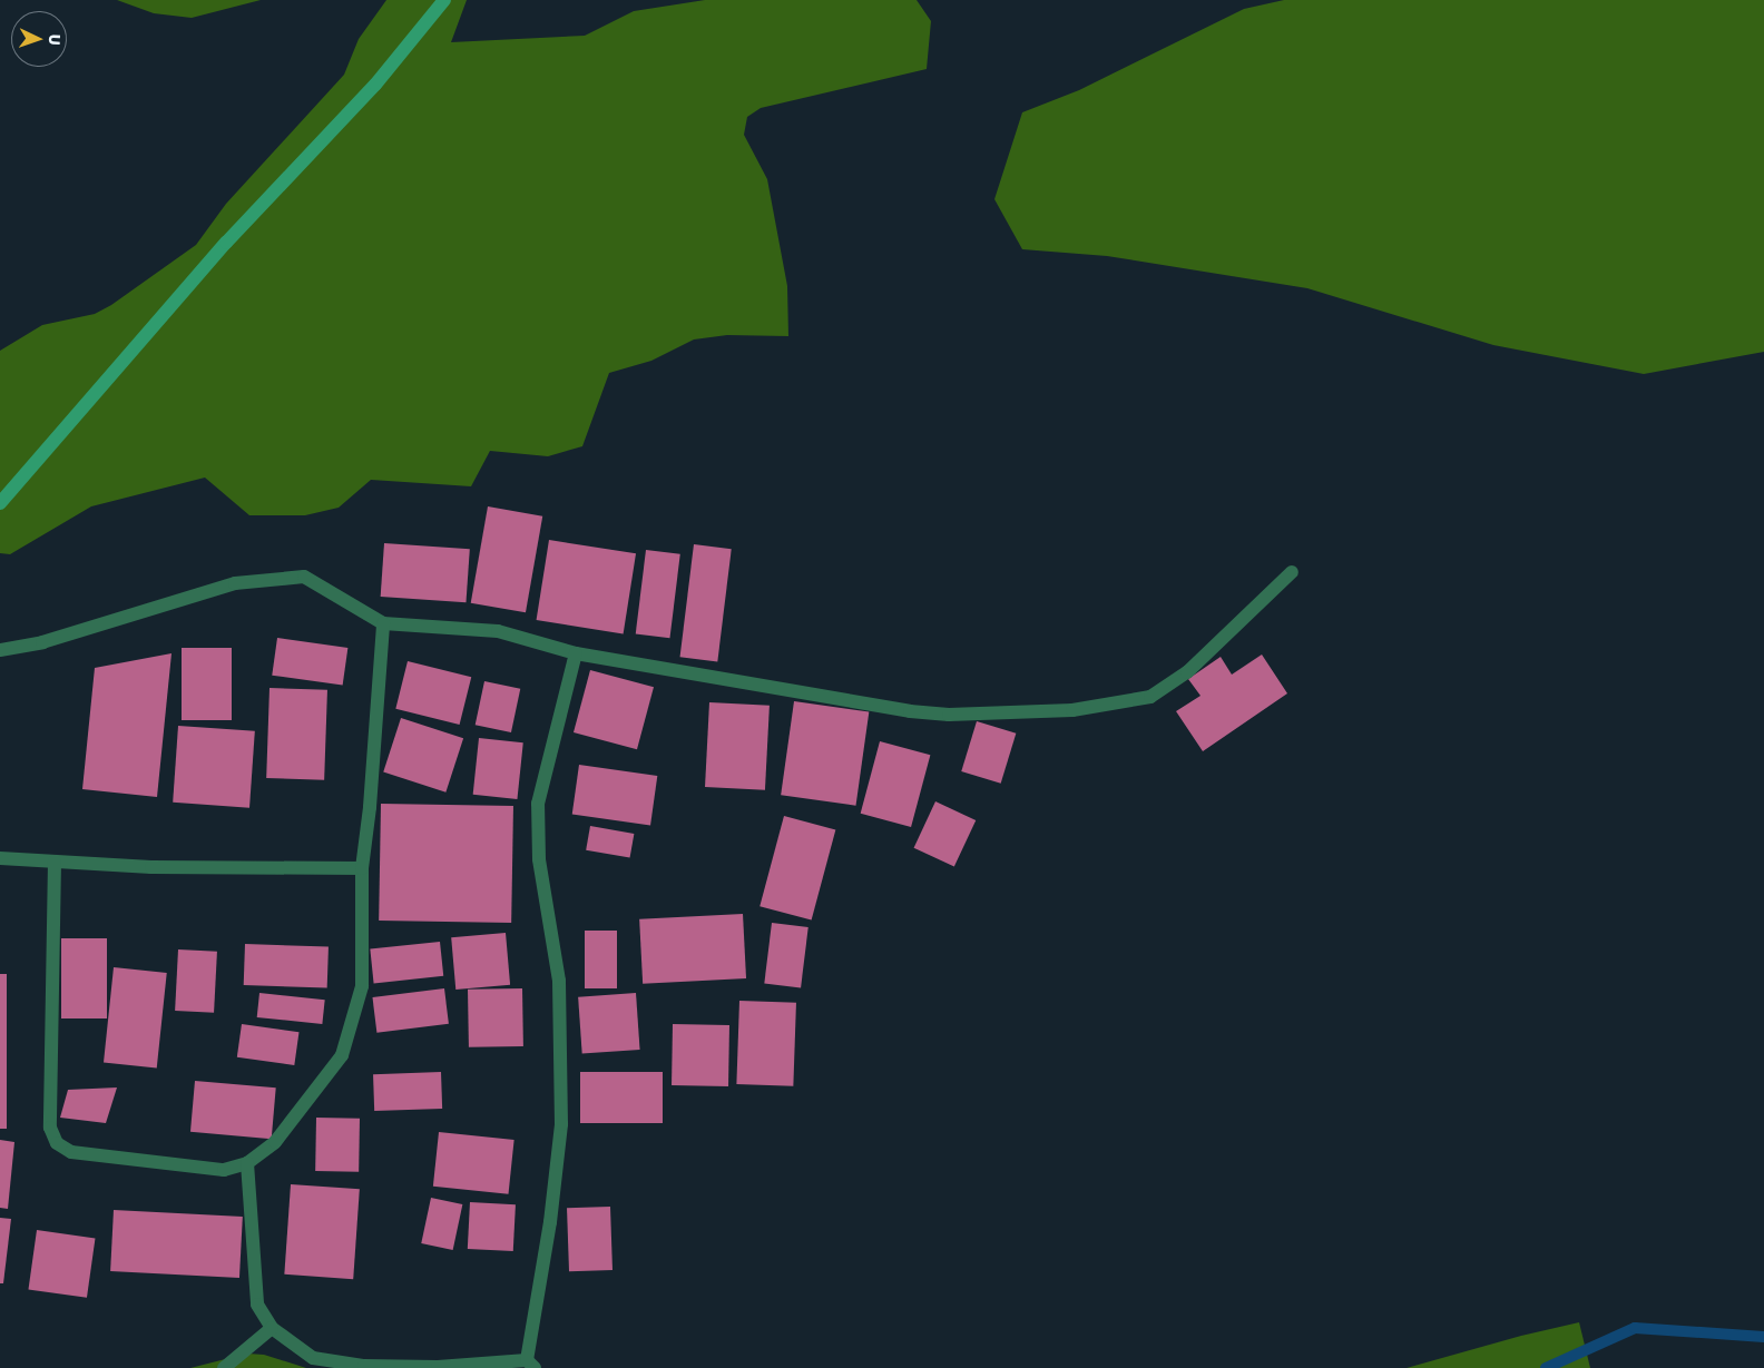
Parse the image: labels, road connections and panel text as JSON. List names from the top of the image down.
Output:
{
  "north": "right"
}
